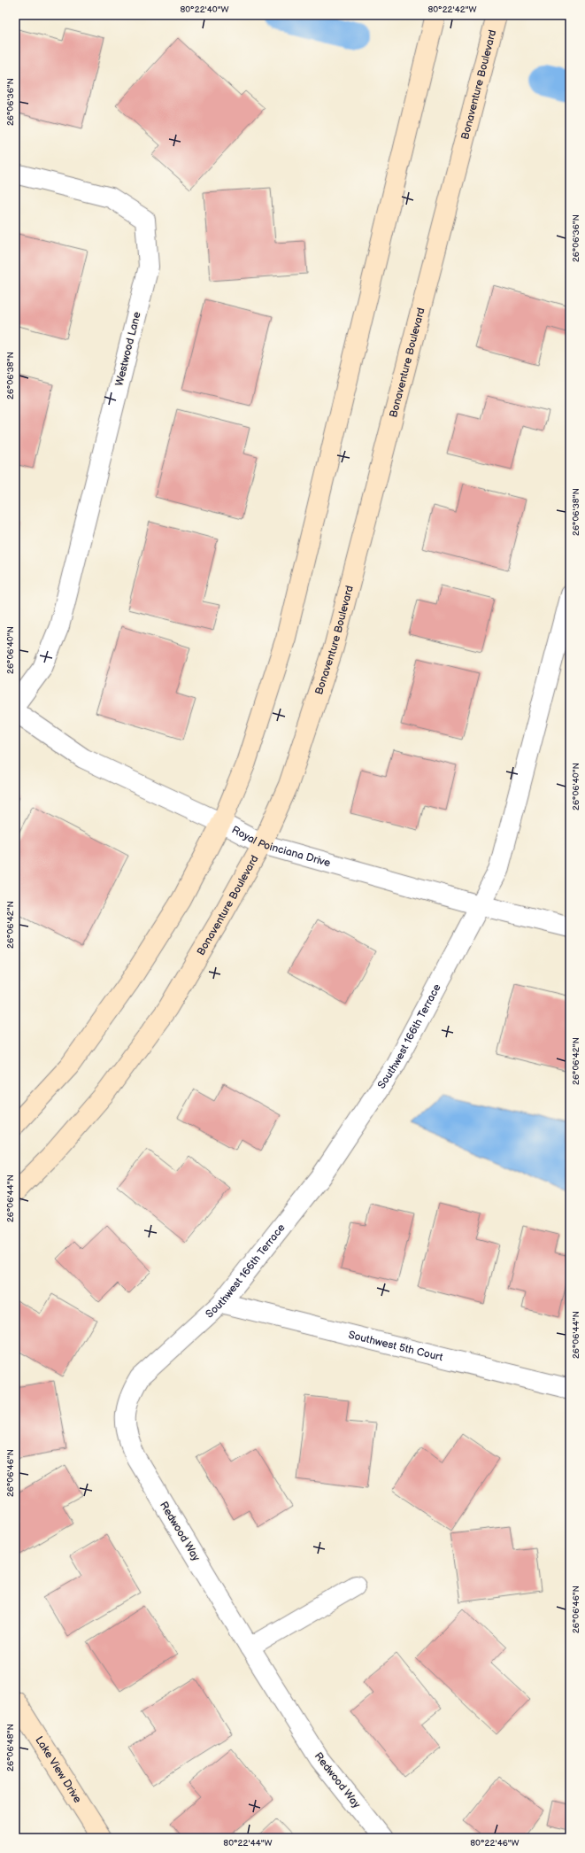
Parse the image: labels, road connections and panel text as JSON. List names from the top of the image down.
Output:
{
  "streets": {
    "main road": ["Bonaventure Boulevard", "Lake View Drive"],
    "street": [
      "Westwood Lane",
      "Royal Poinciana Drive",
      "Southwest 166th Terrace",
      "Southwest 5th Court",
      "Redwood Way"
    ]
  },
  "crossings": [
    ["Bonaventure Boulevard", "Royal Poinciana Drive"],
    ["Royal Poinciana Drive", "Southwest 166th Terrace"],
    ["Southwest 166th Terrace", "Southwest 5th Court"],
    ["Southwest 166th Terrace", "Redwood Way"]
  ],
  "coordinates": [
    "80°22'40\"W",
    "80°22'42\"W",
    "26°06'36\"N",
    "26°06'38\"N",
    "26°06'40\"N",
    "26°06'42\"N",
    "26°06'44\"N",
    "26°06'46\"N",
    "26°06'48\"N",
    "80°22'44\"W",
    "80°22'46\"W"
  ]
}
